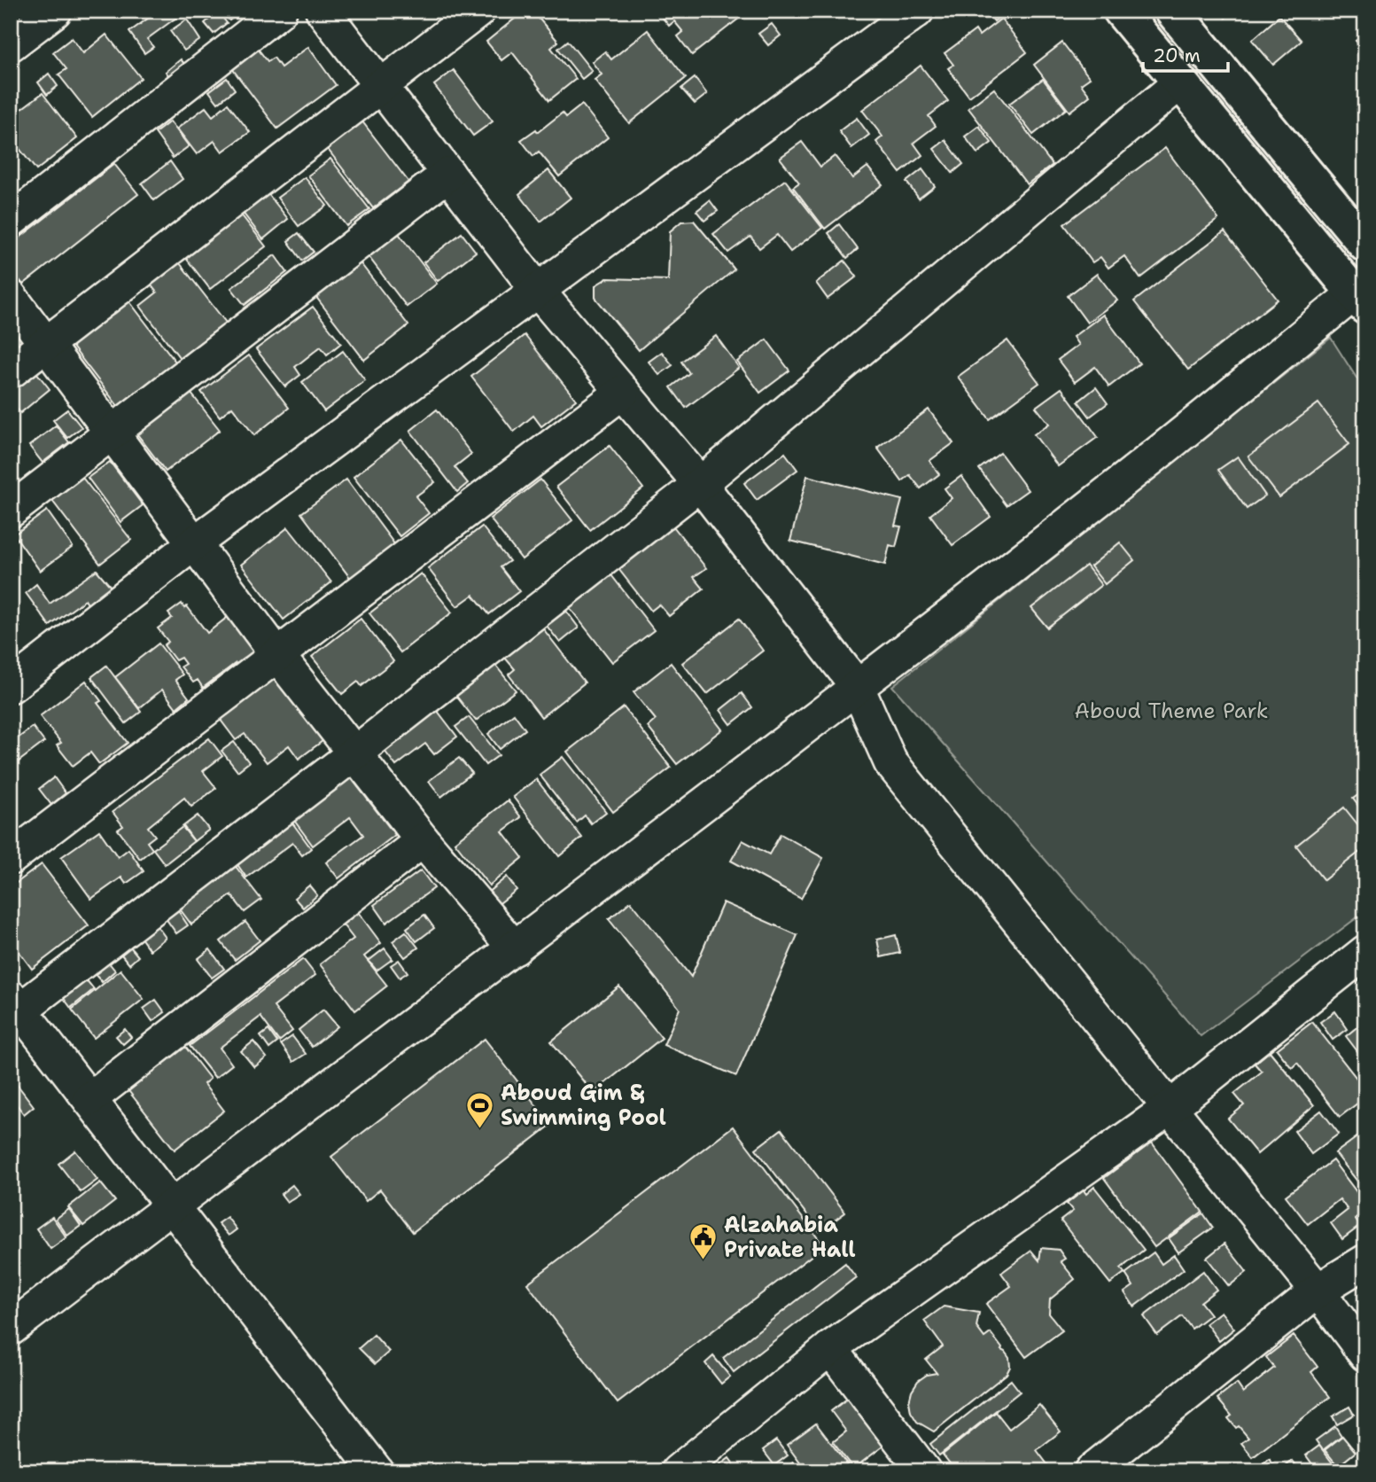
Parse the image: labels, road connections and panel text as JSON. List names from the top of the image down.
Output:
{
  "parks": ["Aboud Theme Park"],
  "places": {
    "sports": ["Aboud Gim & Swimming Pool"],
    "public building": ["Alzahabia Private Hall"]
  },
  "scale_bar": "20 m"
}
